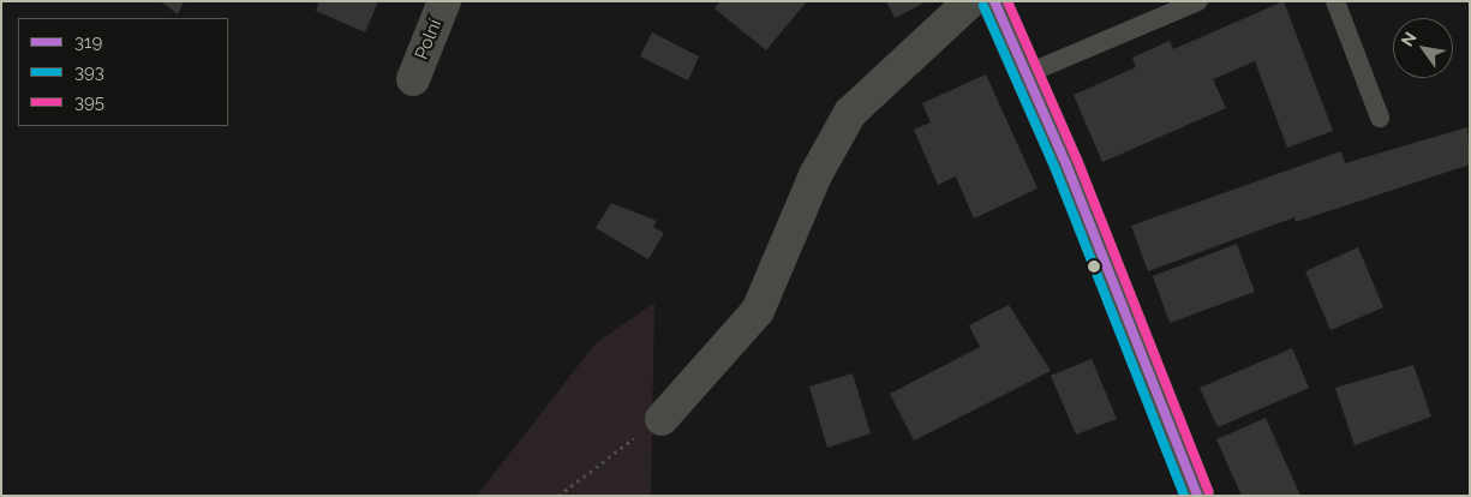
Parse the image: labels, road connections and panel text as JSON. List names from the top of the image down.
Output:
{
  "streets": {
    "street": ["Polní"]
  },
  "lines": ["transit line 319", "transit line 395", "transit line 393"],
  "legend": ["319", "393", "395"],
  "north": "top left"
}
